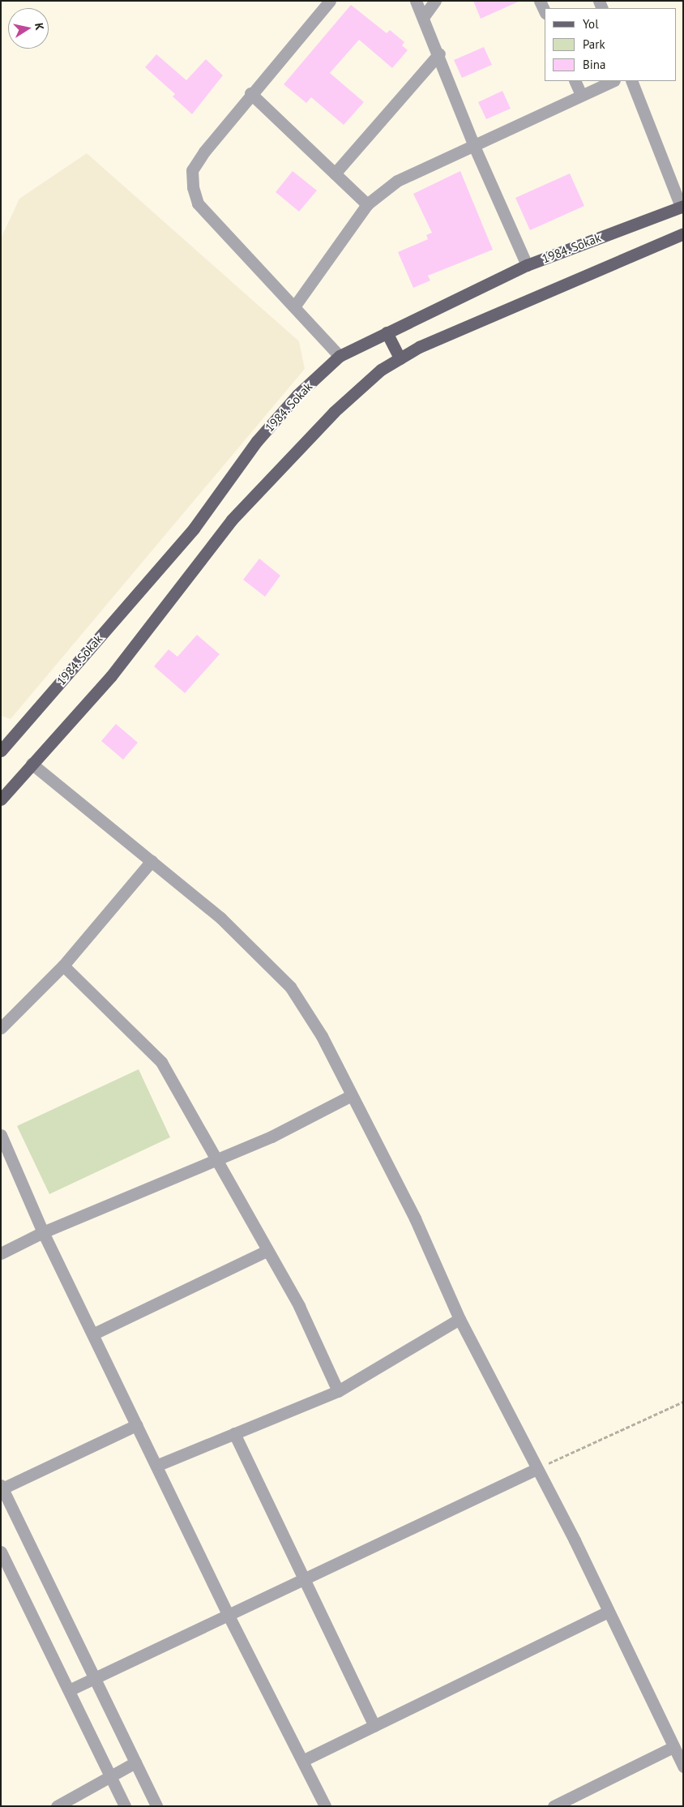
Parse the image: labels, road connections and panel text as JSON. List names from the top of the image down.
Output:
{
  "streets": {
    "main road": ["1984. Sokak"]
  },
  "legend": ["Yol", "Park", "Bina"],
  "north": "right"
}
